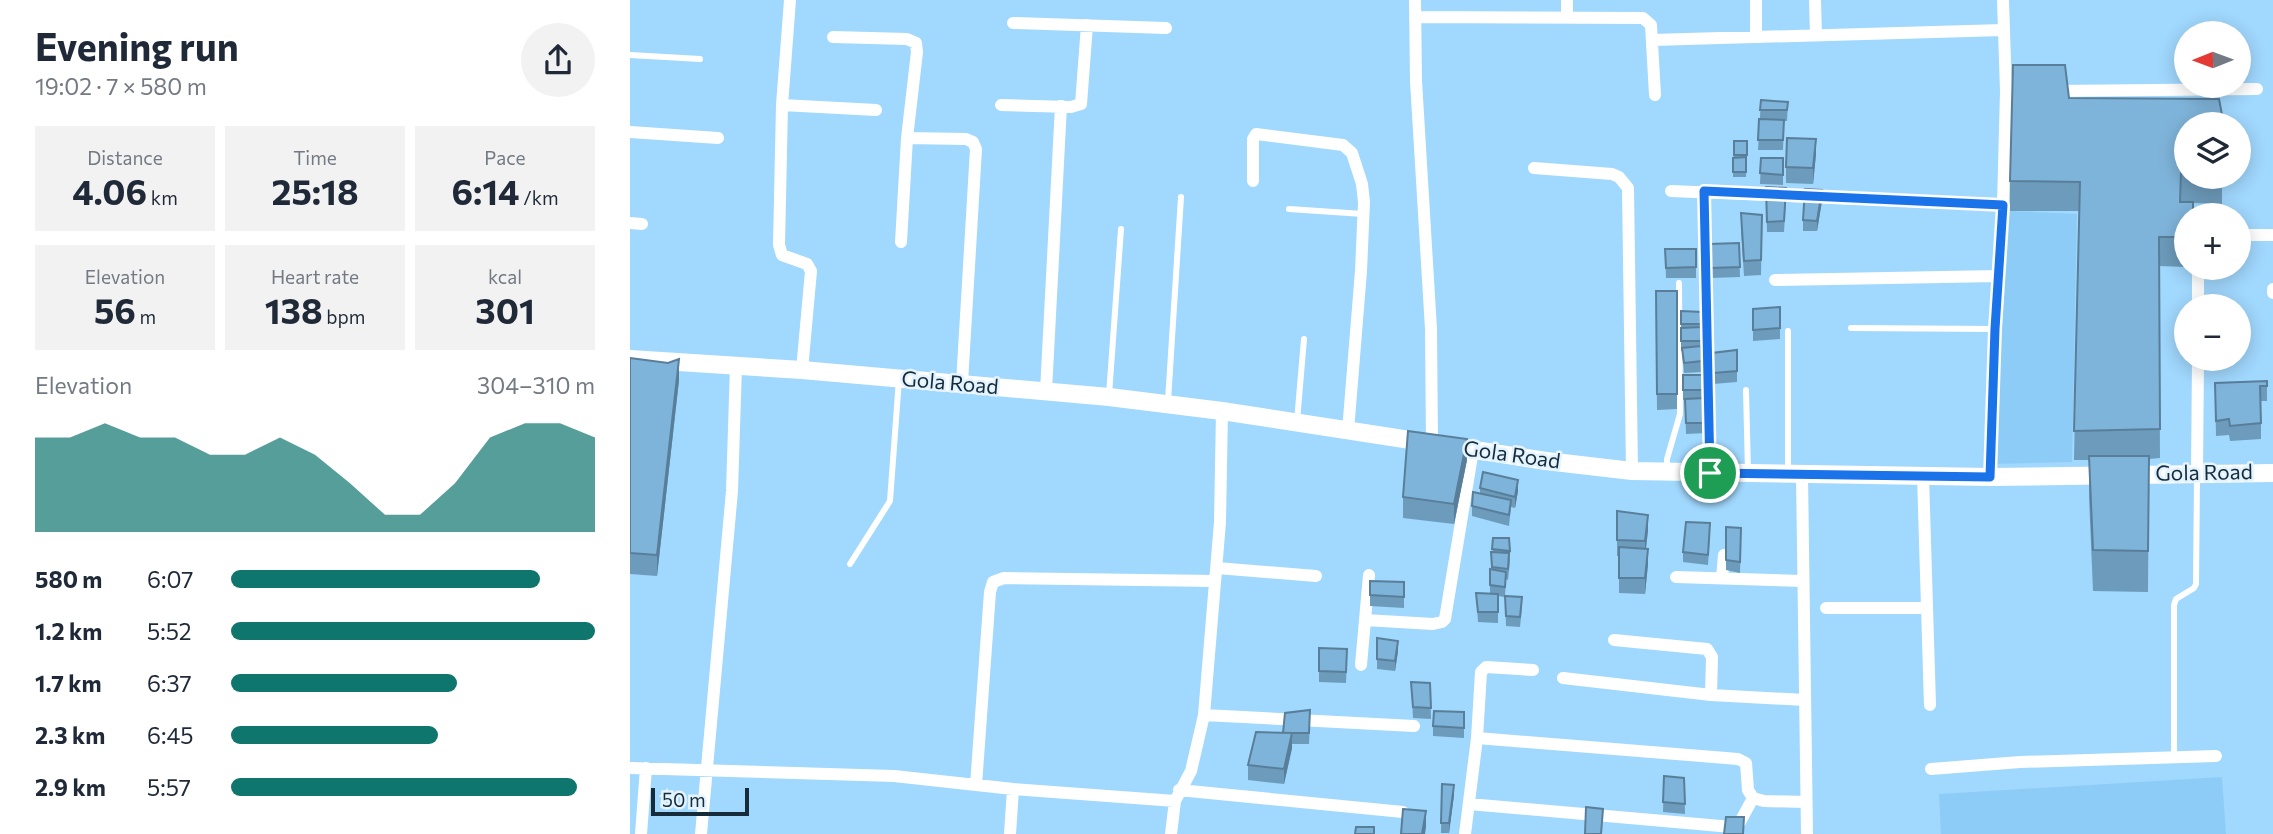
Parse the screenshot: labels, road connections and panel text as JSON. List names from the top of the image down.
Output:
{
  "streets": {
    "street": ["Gola Road"]
  },
  "scale_bar": "50 m",
  "north": "left",
  "page": {
    "heading": ["Evening run", "19:02 · 7 × 580 m"],
    "map_buttons": ["+", "−"],
    "stats": [
      ["Distance", "4.06 km"],
      ["Time", "25:18"],
      ["Pace", "6:14 /km"],
      ["Elevation", "56 m"],
      ["Heart rate", "138 bpm"],
      ["kcal", "301"]
    ],
    "chart": ["Elevation", "304–310 m"],
    "list": [
      {
        "name": "580 m",
        "note": "6:07"
      },
      {
        "name": "1.2 km",
        "note": "5:52"
      },
      {
        "name": "1.7 km",
        "note": "6:37"
      },
      {
        "name": "2.3 km",
        "note": "6:45"
      },
      {
        "name": "2.9 km",
        "note": "5:57"
      }
    ],
    "scale": "50 m"
  }
}
